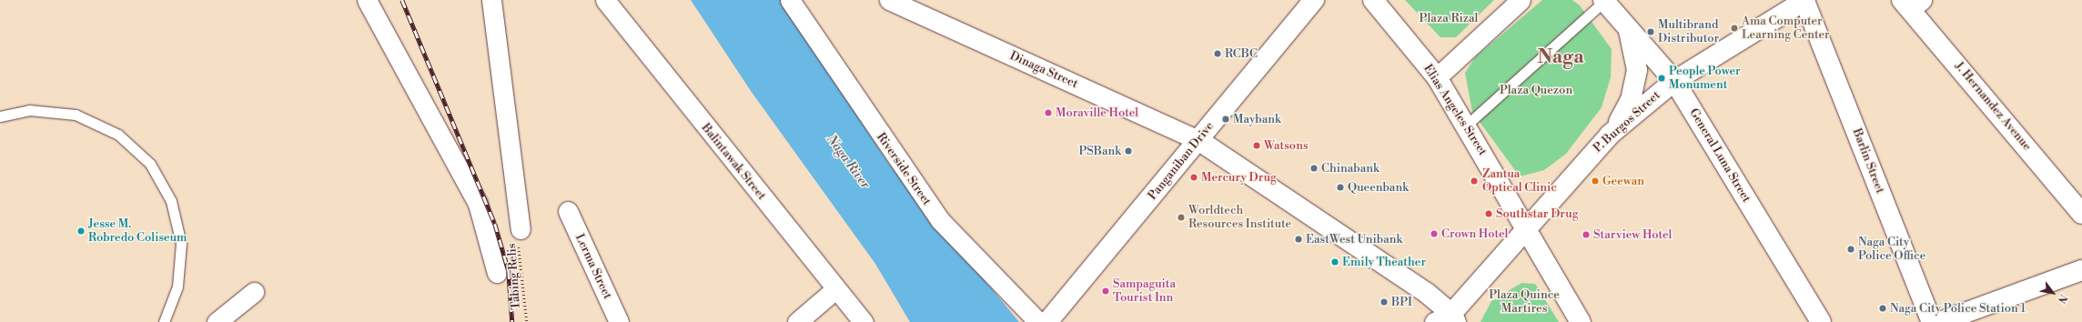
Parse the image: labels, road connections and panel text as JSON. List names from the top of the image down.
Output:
{
  "streets": {
    "main road": [
      "J. Hernandez Avenue",
      "Elias Angeles Street",
      "P. Burgos Street",
      "General Luna Street",
      "Panganiban Drive",
      "Barlin Street"
    ],
    "street": [
      "Dinaga Street",
      "Balintawak Street",
      "Riverside Street",
      "Lerma Street"
    ],
    "path": ["Tabing Relis"]
  },
  "crossings": [
    ["Dinaga Street", "Panganiban Drive"],
    ["Elias Angeles Street", "P. Burgos Street"],
    ["P. Burgos Street", "General Luna Street"],
    ["P. Burgos Street", "Barlin Street"]
  ],
  "districts": ["Naga"],
  "water": ["Naga River"],
  "parks": ["Plaza Rizal", "Plaza Quezon", "Plaza Quince Martires"],
  "places": [
    "Ama Computer Learning Center",
    "Multibrand Distributor",
    "RCBC",
    "People Power Monument",
    "Moraville Hotel",
    "Maybank",
    "Watsons",
    "PSBank",
    "Chinabank",
    "Mercury Drug",
    "Zantua Optical Clinic",
    "Geewan",
    "Queenbank",
    "Southstar Drug",
    "Worldtech Resources Institute",
    "Jesse M. Robredo Coliseum",
    "Crown Hotel",
    "Starview Hotel",
    "EastWest Unibank",
    "Naga City Police Office",
    "Emily Theather",
    "Sampaguita Tourist Inn",
    "BPI",
    "Naga City Police Station 1"
  ],
  "north": "bottom right"
}
